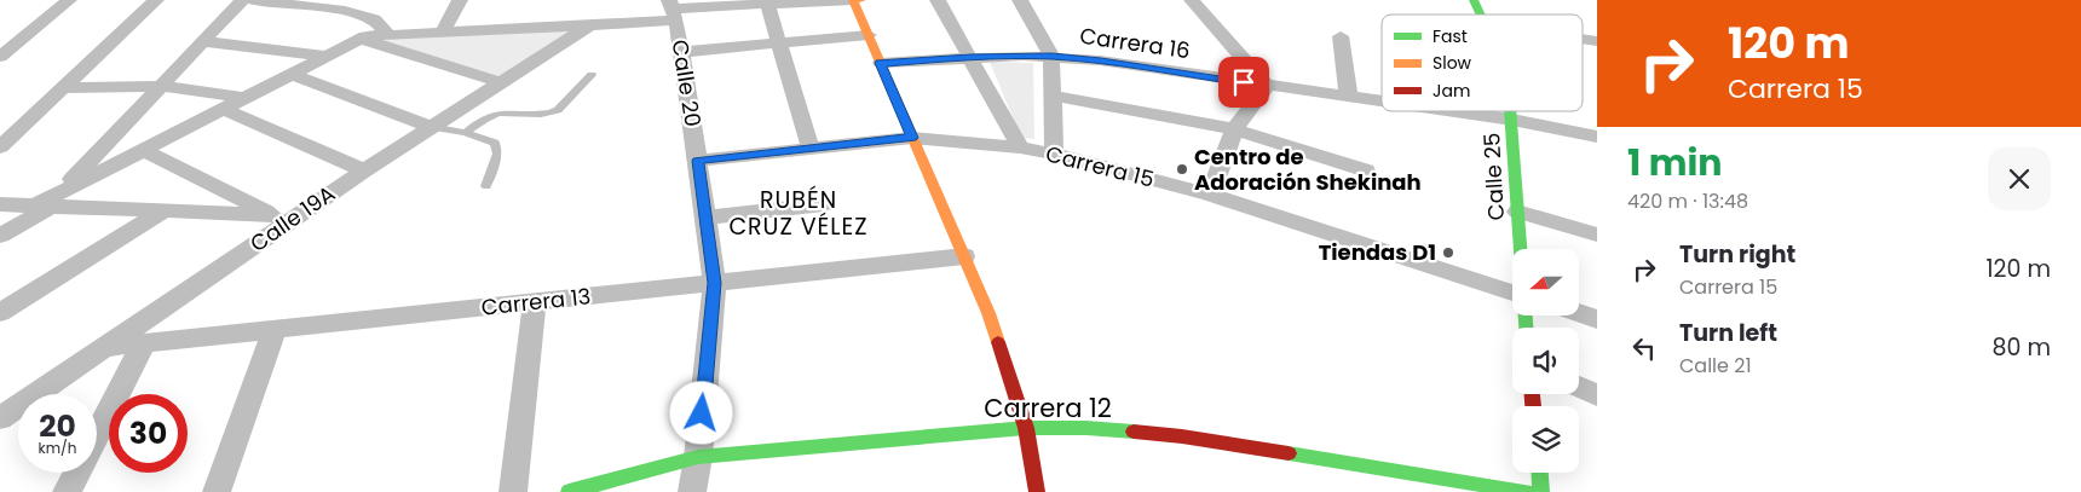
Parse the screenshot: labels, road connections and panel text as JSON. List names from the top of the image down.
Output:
{
  "streets": {
    "street": [
      "Carrera 16",
      "Calle 20",
      "Carrera 15",
      "Calle 25",
      "Calle 19A",
      "Carrera 13",
      "Carrera 12"
    ]
  },
  "crossings": [
    ["Carrera 16", "Calle 25"],
    ["Calle 20", "Carrera 15"],
    ["Calle 20", "Carrera 13"],
    ["Calle 20", "Carrera 12"],
    ["Calle 19A", "Carrera 13"]
  ],
  "districts": ["RUBÉN CRUZ VÉLEZ"],
  "places": ["Centro de Adoración Shekinah", "Tiendas D1"],
  "legend": ["Fast", "Slow", "Jam"],
  "north": "left",
  "page": {
    "turn": ["120 m", "Carrera 15"],
    "heading": ["1 min", "420 m · 13:48"],
    "list": [
      {
        "name": "Turn right",
        "note": "Carrera 15",
        "value": "120 m"
      },
      {
        "name": "Turn left",
        "note": "Calle 21",
        "value": "80 m"
      }
    ],
    "speed": "20 km/h",
    "limit": "30"
  }
}
